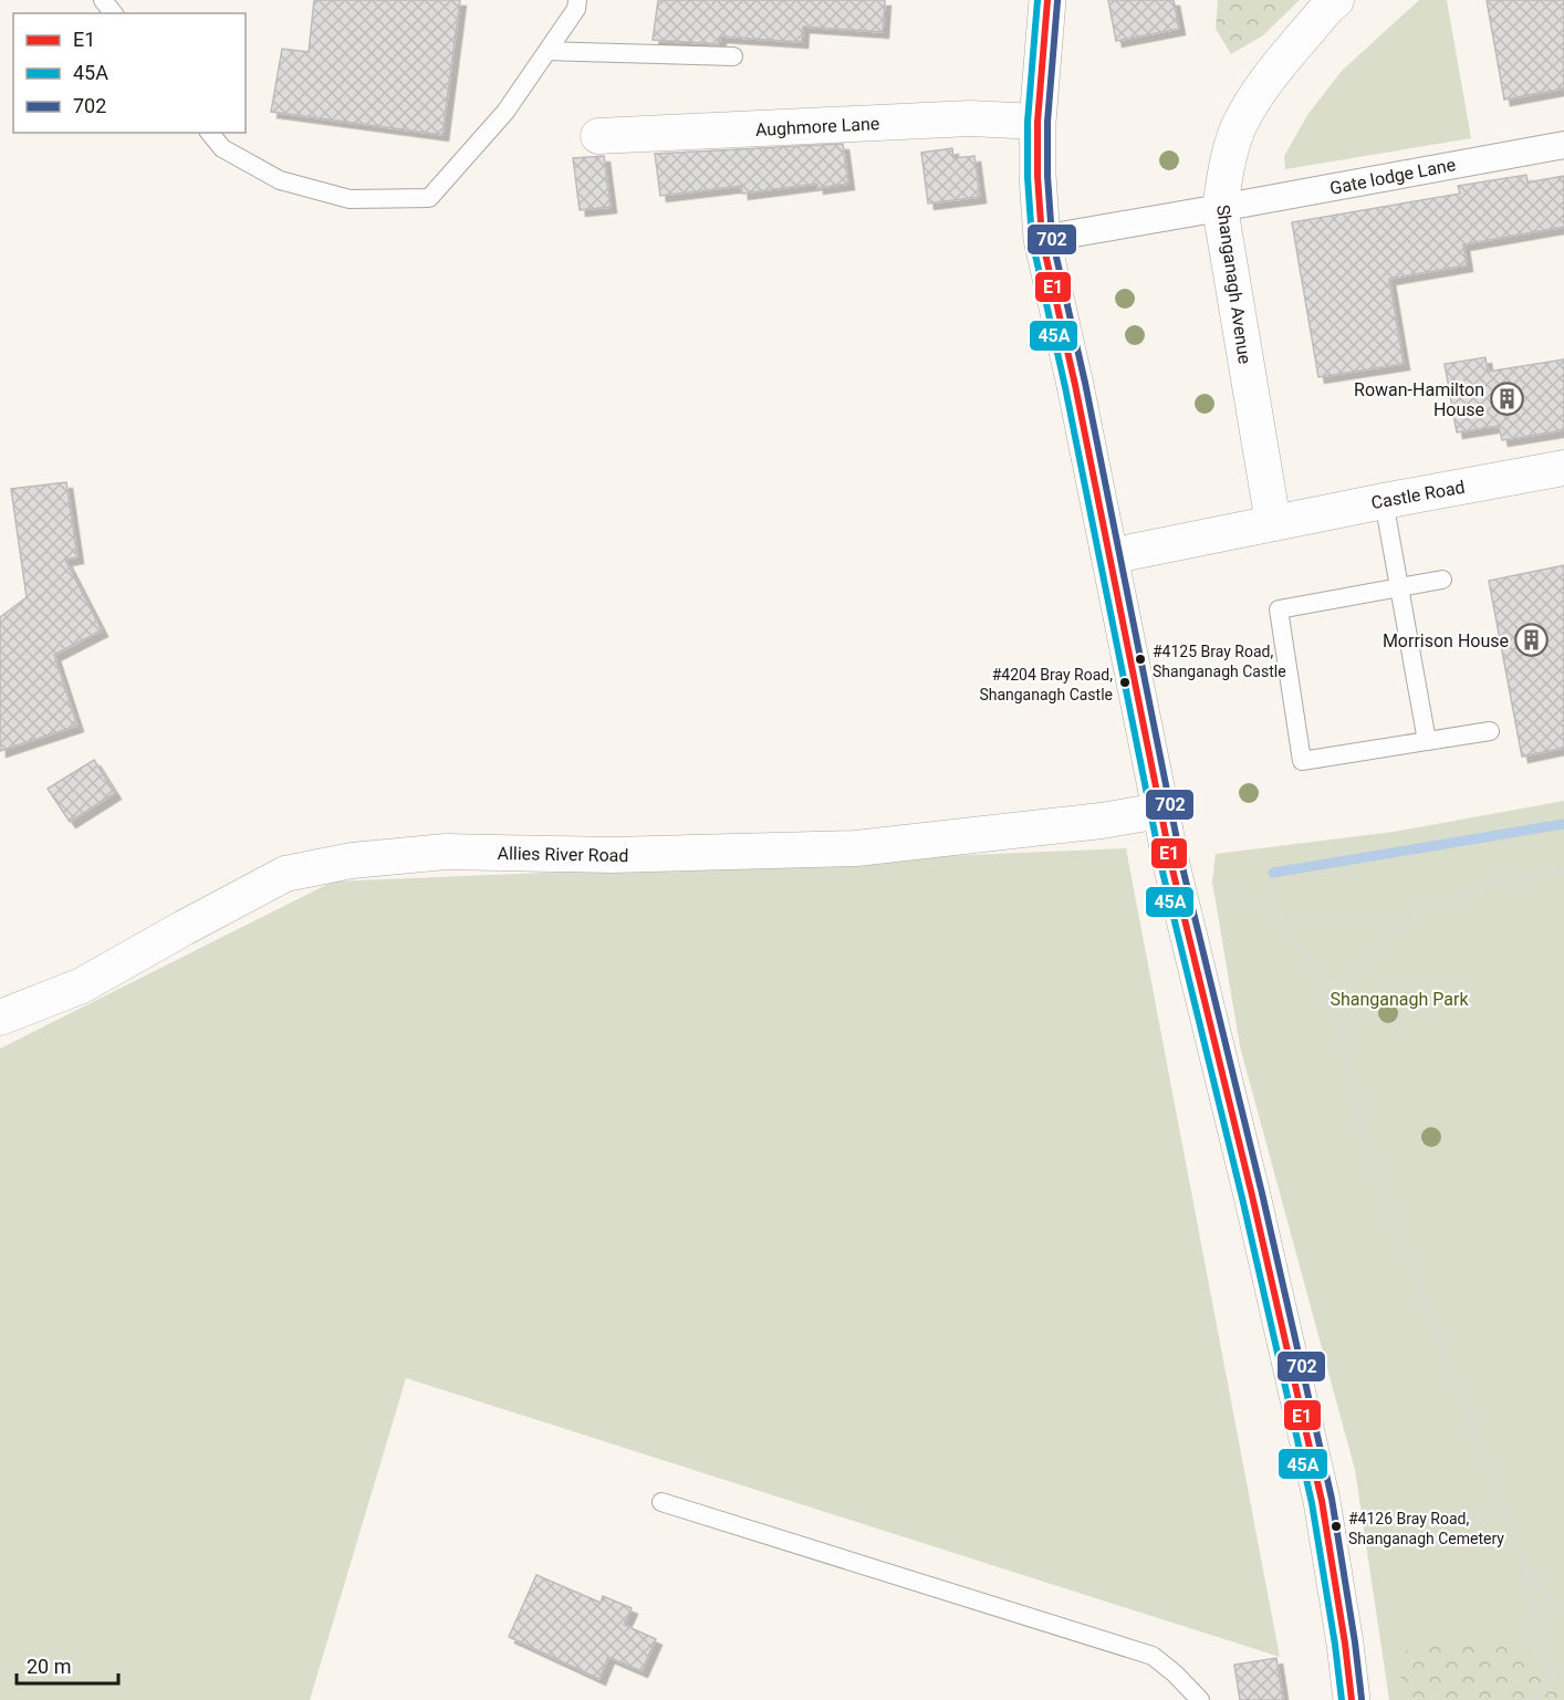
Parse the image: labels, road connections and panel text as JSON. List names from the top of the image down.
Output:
{
  "streets": {
    "street": [
      "Aughmore Lane",
      "Gate lodge Lane",
      "Shanganagh Avenue",
      "Castle Road",
      "Allies River Road"
    ]
  },
  "crossings": [
    ["Gate lodge Lane", "Shanganagh Avenue"],
    ["Shanganagh Avenue", "Castle Road"]
  ],
  "parks": ["Shanganagh Park"],
  "places": {
    "building": ["Rowan-Hamilton House", "Morrison House"],
    "other": ["#4125 Bray Road, Shanganagh Castle", "#4204 Bray Road, Shanganagh Castle", "#4126 Bray Road, Shanganagh Cemetery"]
  },
  "lines": ["transit line E1", "transit line 45A", "transit line 702"],
  "legend": ["E1", "45A", "702"],
  "scale_bar": "20 m"
}
